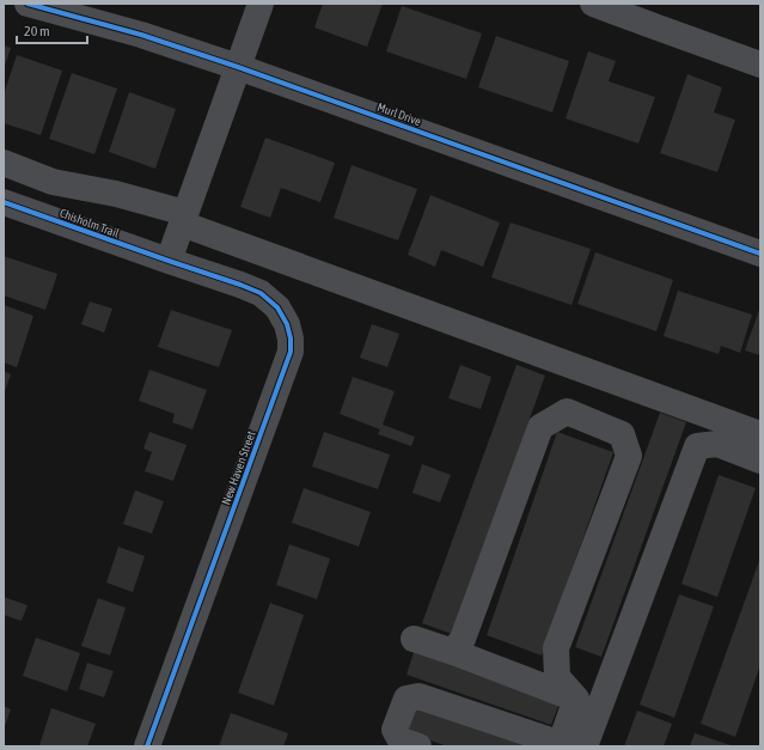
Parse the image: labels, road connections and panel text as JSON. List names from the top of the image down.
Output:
{
  "streets": {
    "street": ["Murl Drive", "Chisholm Trail", "New Haven Street"]
  },
  "crossings": [
    ["Chisholm Trail", "New Haven Street"]
  ],
  "scale_bar": "20 m"
}
